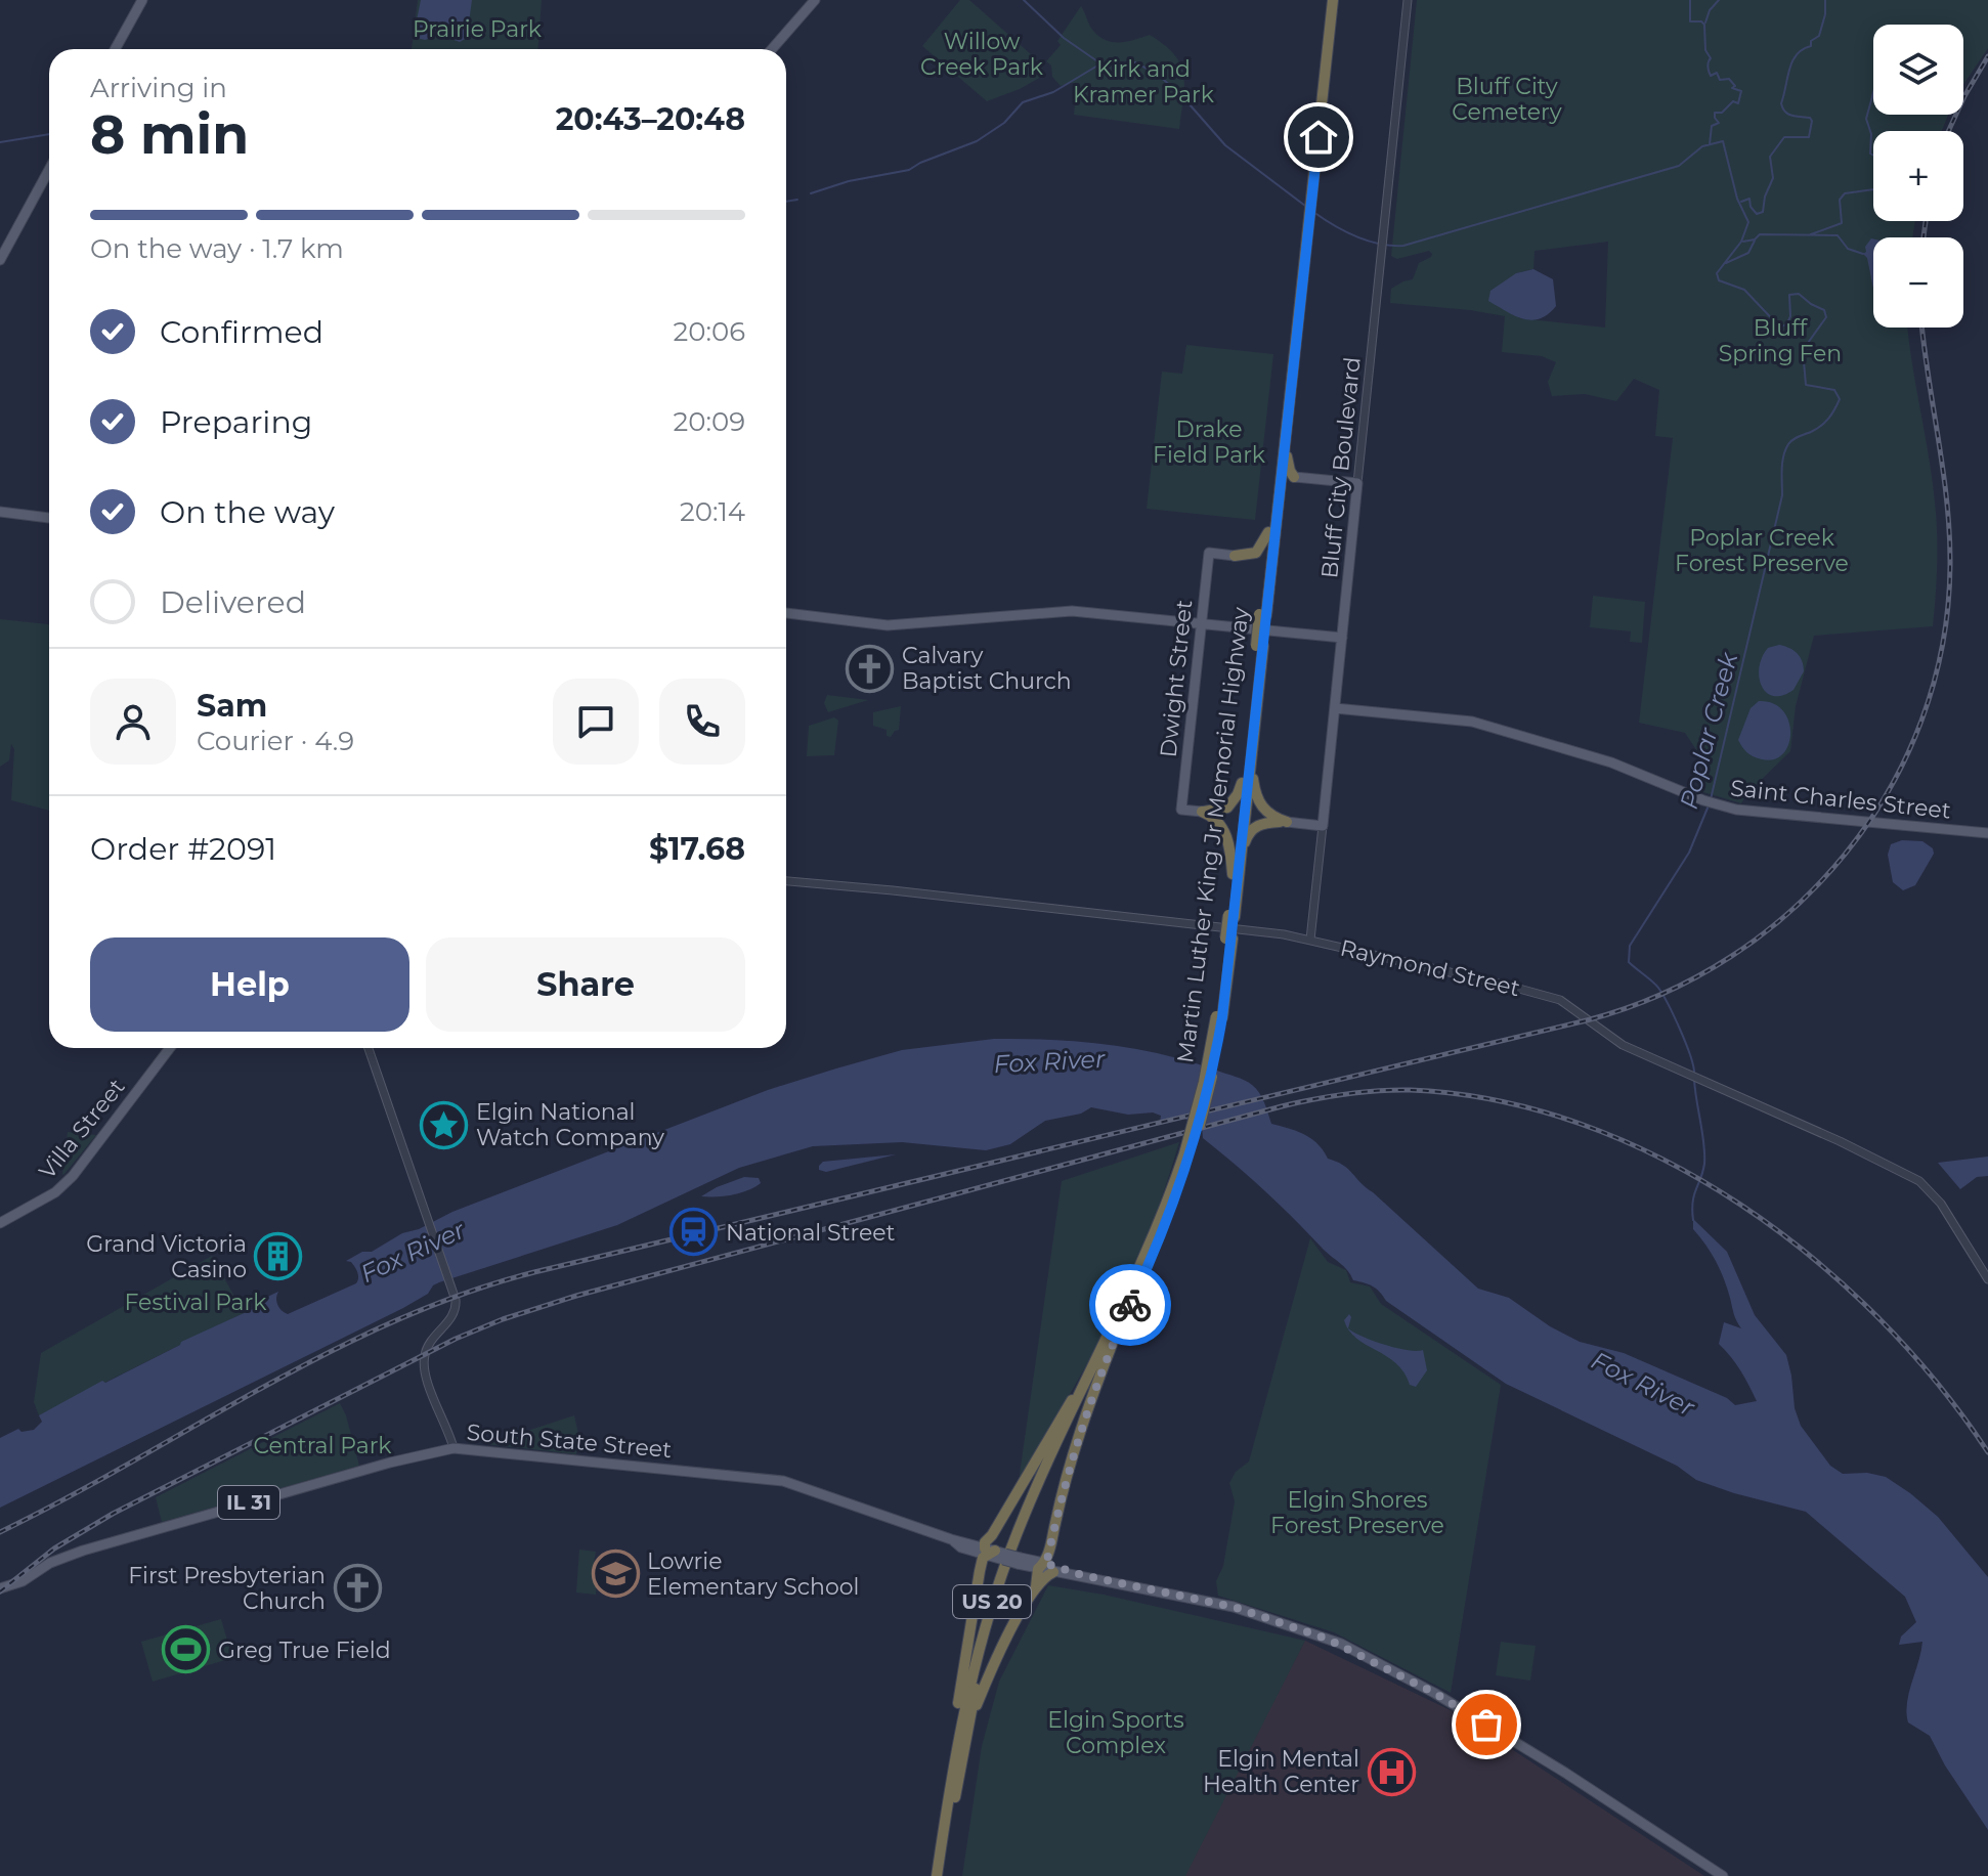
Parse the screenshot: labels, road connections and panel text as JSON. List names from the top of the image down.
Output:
{
  "streets": {
    "highway": ["Martin Luther King Jr Memorial Highway", "US 20"],
    "main road": [
      "Bluff City Boulevard",
      "Dwight Street",
      "Saint Charles Street",
      "Villa Street",
      "South State Street",
      "IL 31"
    ],
    "street": ["Raymond Street"]
  },
  "crossings": [
    ["Bluff City Boulevard", "Saint Charles Street"],
    ["Bluff City Boulevard", "Raymond Street"]
  ],
  "water": ["Poplar Creek", "Fox River"],
  "parks": [
    "Prairie Park",
    "Willow Creek Park",
    "Kirk and Kramer Park",
    "Bluff City Cemetery",
    "Bluff Spring Fen",
    "Drake Field Park",
    "Poplar Creek Forest Preserve",
    "Festival Park",
    "Central Park",
    "Elgin Shores Forest Preserve",
    "Elgin Sports Complex"
  ],
  "places": {
    "church": ["Calvary Baptist Church", "First Presbyterian Church"],
    "place": ["Elgin National Watch Company"],
    "station": ["National Street"],
    "building": ["Grand Victoria Casino"],
    "school or university": ["Lowrie Elementary School"],
    "sports": ["Greg True Field"],
    "hospital": ["Elgin Mental Health Center"]
  },
  "page": {
    "map_buttons": ["+", "−"],
    "heading": ["8 min", "Arriving in", "20:43–20:48"],
    "panel": [
      "Sam",
      "Courier · 4.9",
      "Order #2091",
      "$17.68"
    ],
    "bar": "On the way · 1.7 km",
    "list": [
      ["Confirmed", "20:06"],
      ["Preparing", "20:09"],
      ["On the way", "20:14"],
      "Delivered"
    ],
    "buttons": ["Help", "Share"]
  }
}
